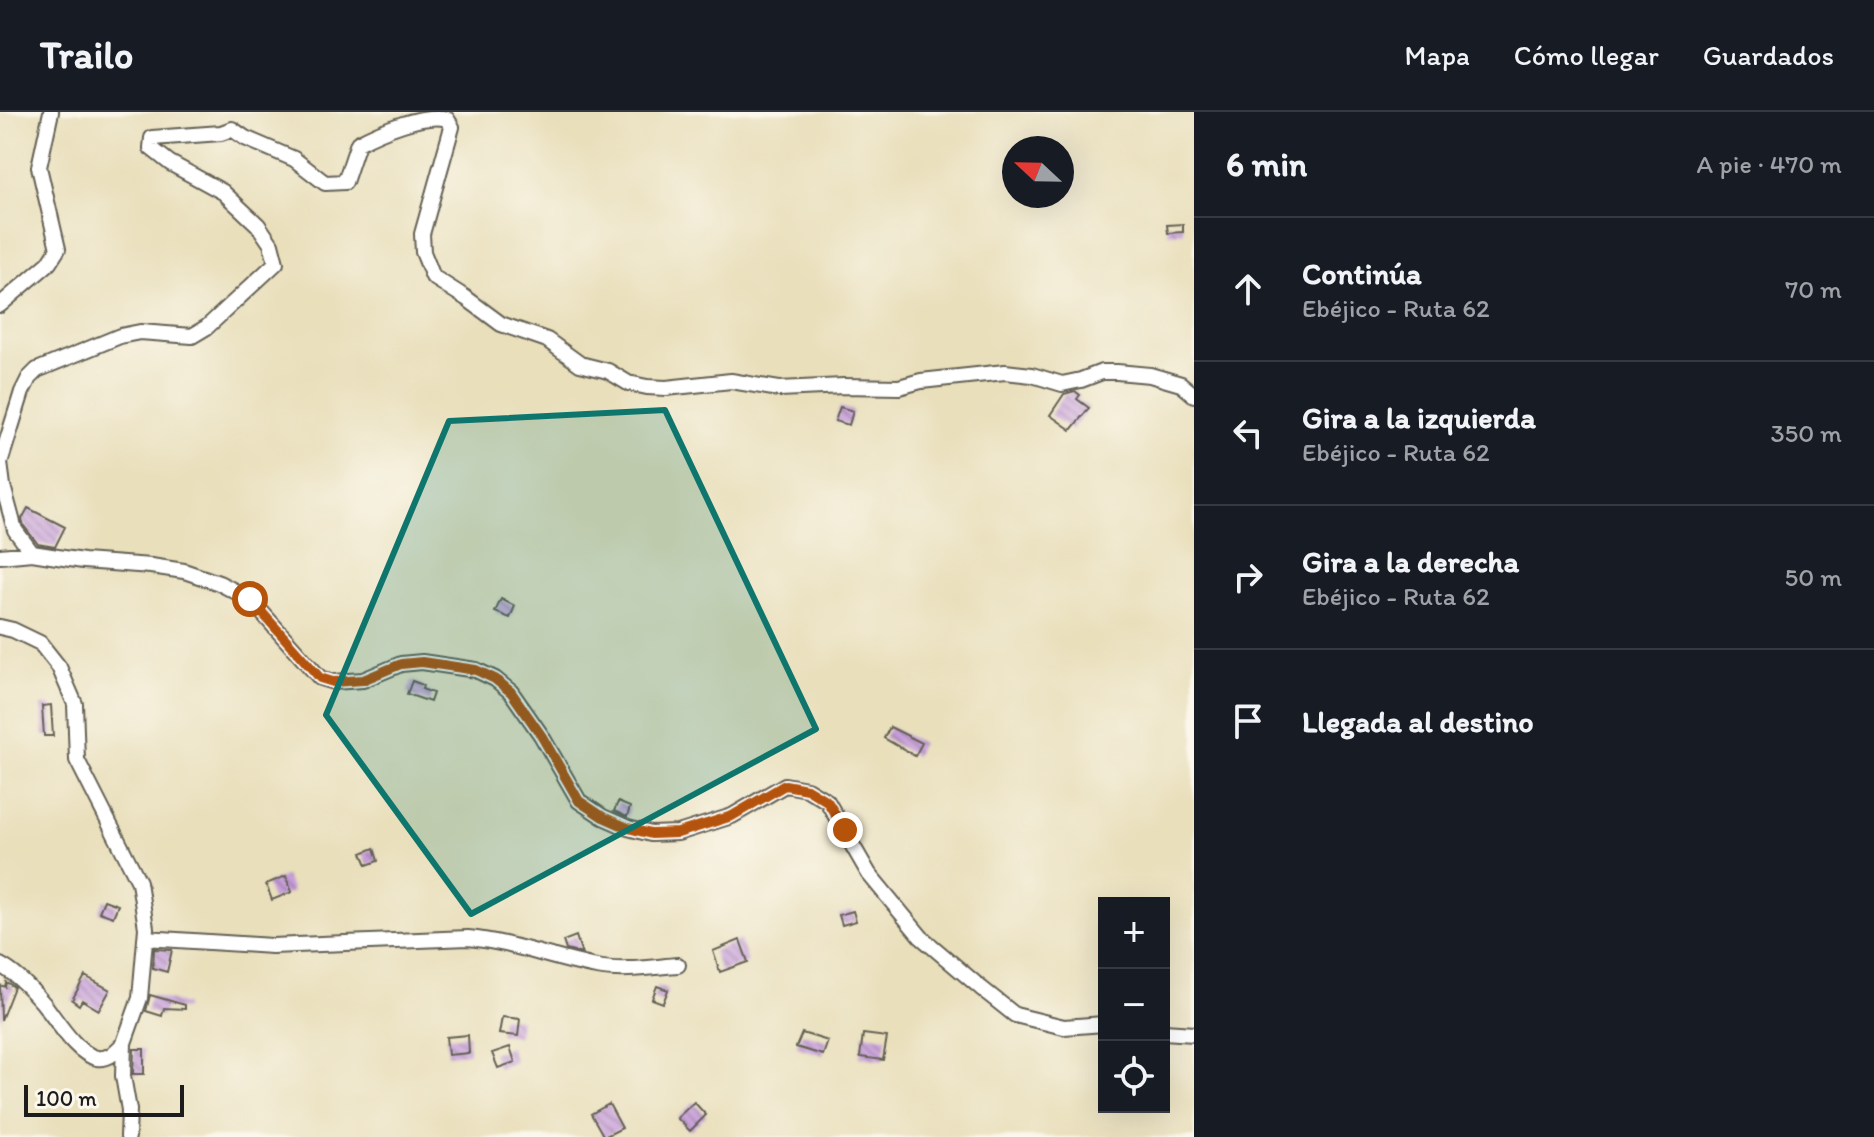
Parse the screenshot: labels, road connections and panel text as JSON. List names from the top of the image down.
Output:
{
  "scale_bar": "100 m",
  "north": "left",
  "page": {
    "header": "Trailo",
    "nav": ["Mapa", "Cómo llegar", "Guardados"],
    "heading": ["6 min", "A pie · 470 m"],
    "list": [
      ["Continúa", "Ebéjico - Ruta 62", "70 m"],
      ["Gira a la izquierda", "Ebéjico - Ruta 62", "350 m"],
      ["Gira a la derecha", "Ebéjico - Ruta 62", "50 m"],
      "Llegada al destino"
    ],
    "map_buttons": ["+", "−"],
    "scale": "100 m"
  }
}
